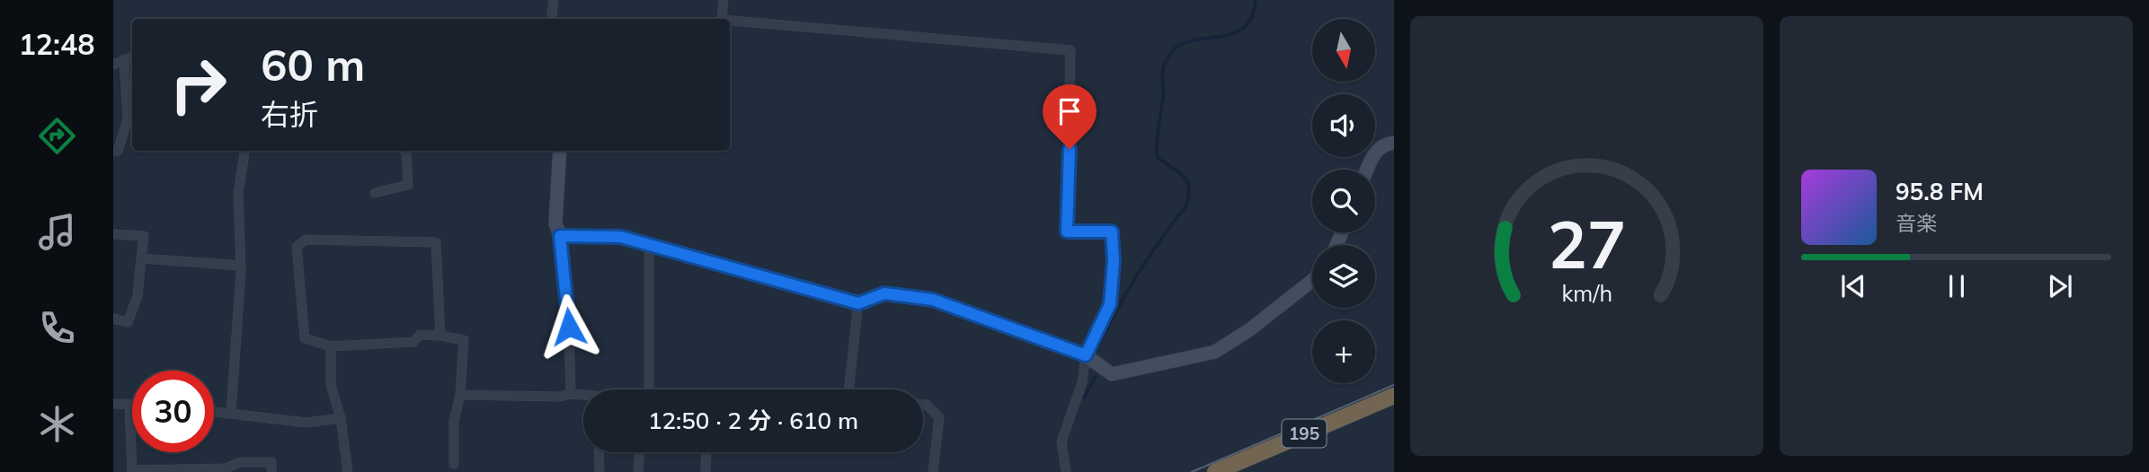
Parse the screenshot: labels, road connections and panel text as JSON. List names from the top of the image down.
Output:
{
  "streets": {
    "highway": ["195"]
  },
  "north": "bottom",
  "page": {
    "tabs": "12:48",
    "map_buttons": "+",
    "turn": ["60 m", "右折"],
    "song": ["95.8 FM", "音楽"],
    "limit": "30",
    "trip": "12:50 · 2 分 · 610 m",
    "gauge": ["27", "km/h"]
  }
}
